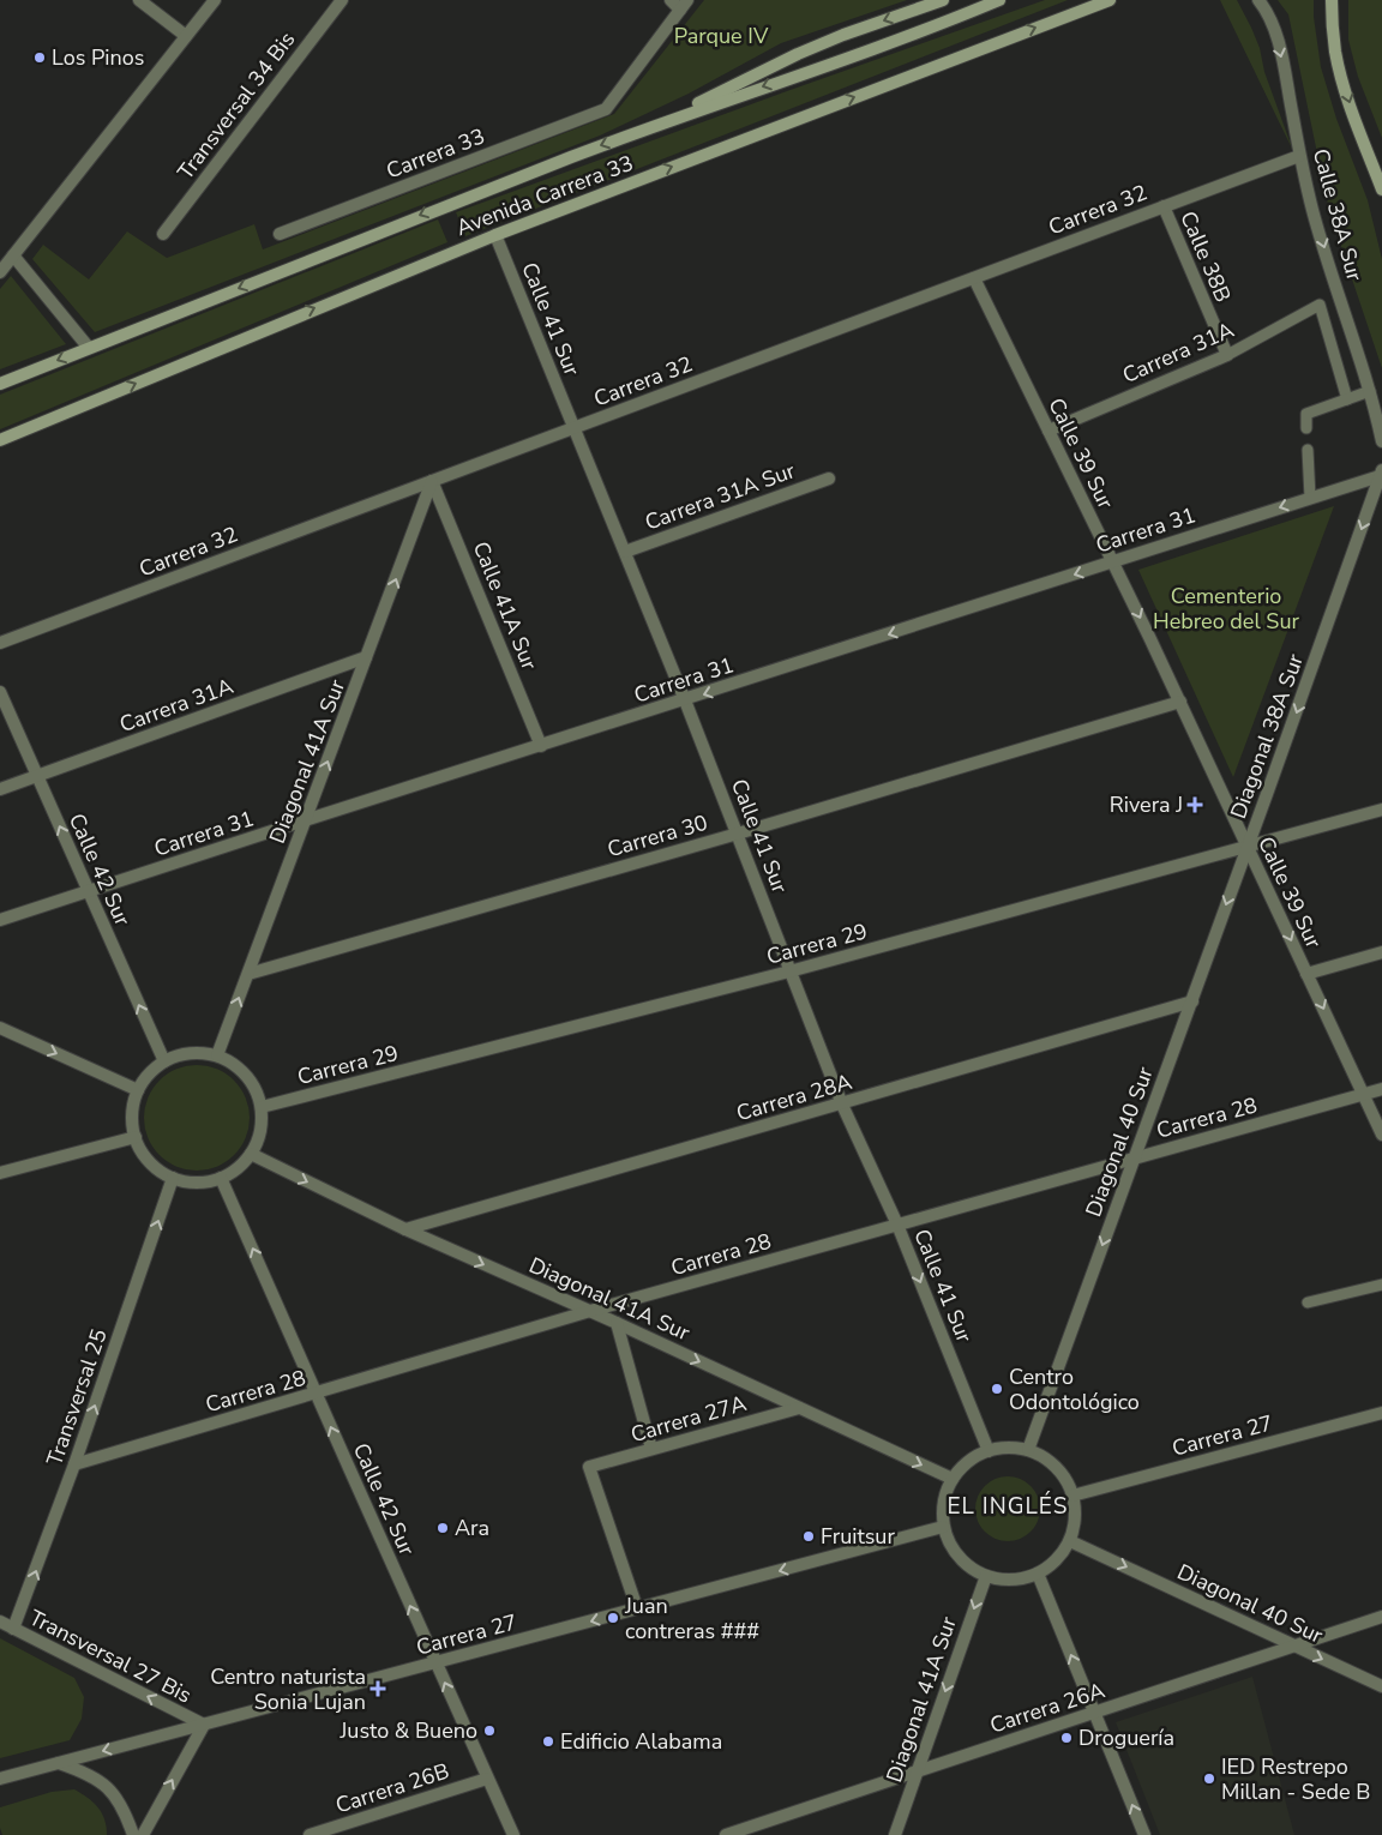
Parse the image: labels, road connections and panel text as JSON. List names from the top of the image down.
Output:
{
  "streets": {
    "main road": ["Avenida Carrera 33"],
    "street": [
      "Transversal 34 Bis",
      "Carrera 33",
      "Carrera 32",
      "Calle 38A Sur",
      "Calle 38B",
      "Calle 41 Sur",
      "Carrera 31A",
      "Calle 39 Sur",
      "Carrera 31A Sur",
      "Carrera 31",
      "Calle 41A Sur",
      "Diagonal 38A Sur",
      "Diagonal 41A Sur",
      "Carrera 30",
      "Calle 42 Sur",
      "Carrera 29",
      "Carrera 28A",
      "Carrera 28",
      "Diagonal 40 Sur",
      "Transversal 25",
      "Carrera 27A",
      "Carrera 27",
      "Transversal 27 Bis",
      "Carrera 26A",
      "Carrera 26B"
    ]
  },
  "crossings": [
    ["Avenida Carrera 33", "Calle 41 Sur"],
    ["Carrera 32", "Calle 38A Sur"],
    ["Carrera 32", "Calle 38B"],
    ["Carrera 32", "Calle 41 Sur"],
    ["Carrera 32", "Calle 39 Sur"],
    ["Carrera 32", "Calle 41A Sur"],
    ["Carrera 32", "Diagonal 41A Sur"],
    ["Calle 38B", "Carrera 31A"],
    ["Calle 41 Sur", "Carrera 31A Sur"],
    ["Calle 41 Sur", "Carrera 31"],
    ["Calle 41 Sur", "Diagonal 41A Sur"],
    ["Calle 41 Sur", "Carrera 30"],
    ["Calle 41 Sur", "Carrera 29"],
    ["Calle 41 Sur", "Carrera 28A"],
    ["Calle 41 Sur", "Carrera 28"],
    ["Calle 41 Sur", "Diagonal 40 Sur"],
    ["Calle 41 Sur", "Carrera 27"],
    ["Carrera 31A", "Calle 39 Sur"],
    ["Carrera 31A", "Diagonal 41A Sur"],
    ["Carrera 31A", "Calle 42 Sur"],
    ["Calle 39 Sur", "Carrera 31"],
    ["Calle 39 Sur", "Diagonal 38A Sur"],
    ["Calle 39 Sur", "Carrera 30"],
    ["Calle 39 Sur", "Carrera 29"],
    ["Calle 39 Sur", "Carrera 28"],
    ["Calle 39 Sur", "Diagonal 40 Sur"],
    ["Carrera 31", "Calle 41A Sur"],
    ["Carrera 31", "Diagonal 38A Sur"],
    ["Carrera 31", "Diagonal 41A Sur"],
    ["Carrera 31", "Calle 42 Sur"],
    ["Calle 41A Sur", "Diagonal 41A Sur"],
    ["Diagonal 38A Sur", "Carrera 29"],
    ["Diagonal 38A Sur", "Diagonal 40 Sur"],
    ["Diagonal 41A Sur", "Carrera 30"],
    ["Diagonal 41A Sur", "Calle 42 Sur"],
    ["Diagonal 41A Sur", "Carrera 29"],
    ["Diagonal 41A Sur", "Carrera 28A"],
    ["Diagonal 41A Sur", "Carrera 28"],
    ["Diagonal 41A Sur", "Diagonal 40 Sur"],
    ["Diagonal 41A Sur", "Transversal 25"],
    ["Diagonal 41A Sur", "Carrera 27A"],
    ["Diagonal 41A Sur", "Carrera 27"],
    ["Diagonal 41A Sur", "Carrera 26A"],
    ["Calle 42 Sur", "Carrera 29"],
    ["Calle 42 Sur", "Carrera 28"],
    ["Calle 42 Sur", "Transversal 25"],
    ["Calle 42 Sur", "Carrera 27"],
    ["Calle 42 Sur", "Carrera 26B"],
    ["Carrera 29", "Diagonal 40 Sur"],
    ["Carrera 29", "Transversal 25"],
    ["Carrera 28A", "Diagonal 40 Sur"],
    ["Carrera 28", "Diagonal 40 Sur"],
    ["Carrera 28", "Transversal 25"],
    ["Diagonal 40 Sur", "Carrera 27"],
    ["Diagonal 40 Sur", "Carrera 26A"],
    ["Transversal 25", "Transversal 27 Bis"],
    ["Carrera 27A", "Carrera 27"],
    ["Carrera 27", "Transversal 27 Bis"]
  ],
  "one_way": [
    "Calle 38A Sur",
    "Calle 39 Sur",
    "Carrera 31",
    "Diagonal 38A Sur",
    "Calle 42 Sur",
    "Transversal 25",
    "Carrera 27"
  ],
  "districts": ["EL INGLÉS"],
  "parks": ["Parque IV", "Cementerio Hebreo del Sur"],
  "places": {
    "other": [
      "Los Pinos",
      "Centro Odontológico",
      "Ara",
      "Fruitsur",
      "Juan contreras ###",
      "Justo & Bueno",
      "Droguería",
      "Edificio Alabama",
      "IED Restrepo Millan - Sede B"
    ],
    "health": ["Rivera J", "Centro naturista Sonia Lujan"]
  }
}
